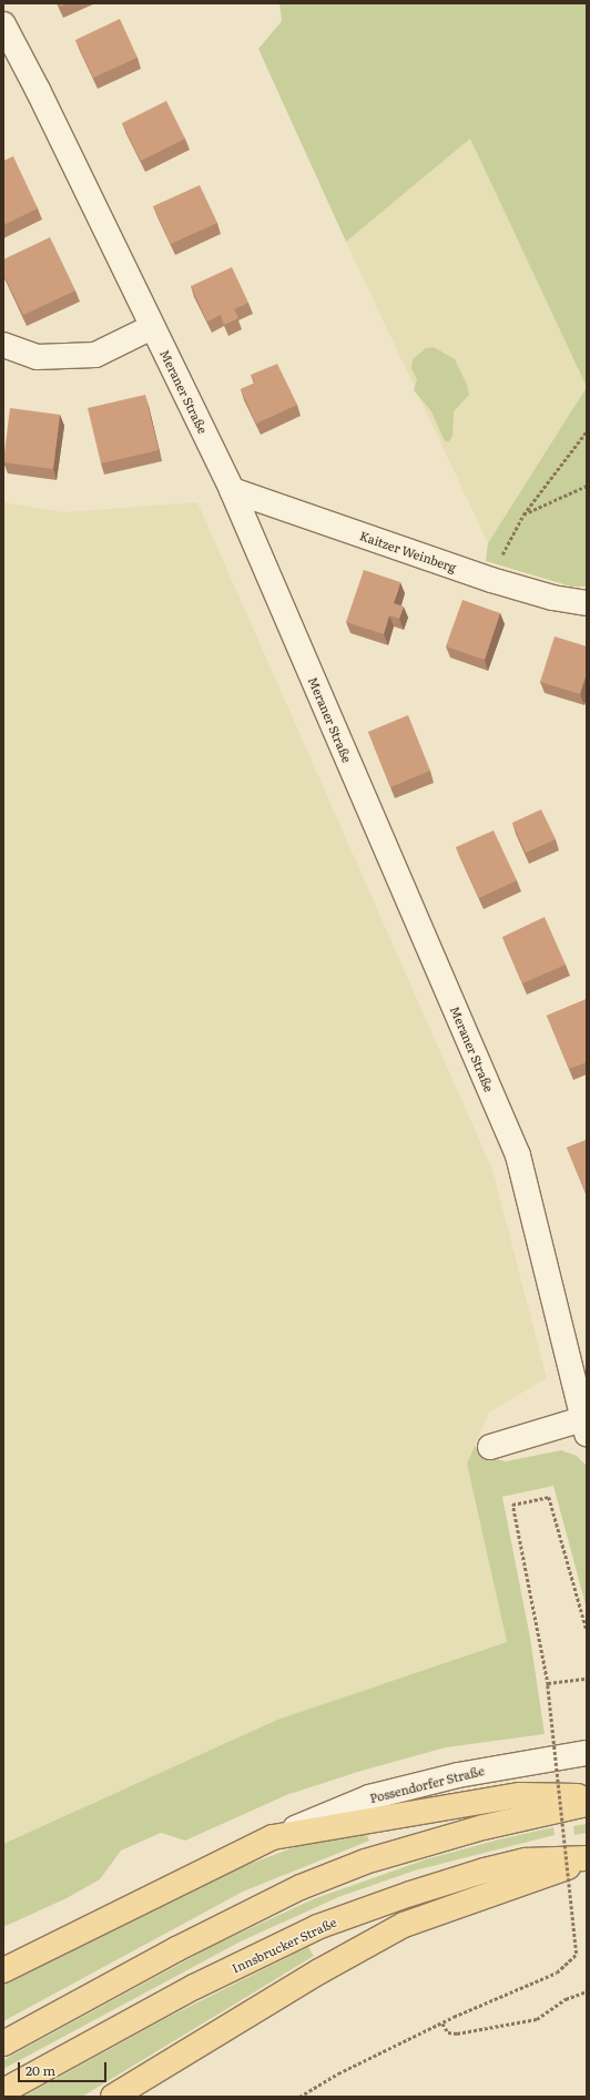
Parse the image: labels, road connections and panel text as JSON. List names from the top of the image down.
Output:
{
  "streets": {
    "main road": ["Innsbrucker Straße"],
    "street": ["Meraner Straße", "Kaitzer Weinberg", "Possendorfer Straße"]
  },
  "crossings": [
    ["Meraner Straße", "Kaitzer Weinberg"]
  ],
  "scale_bar": "20 m"
}
